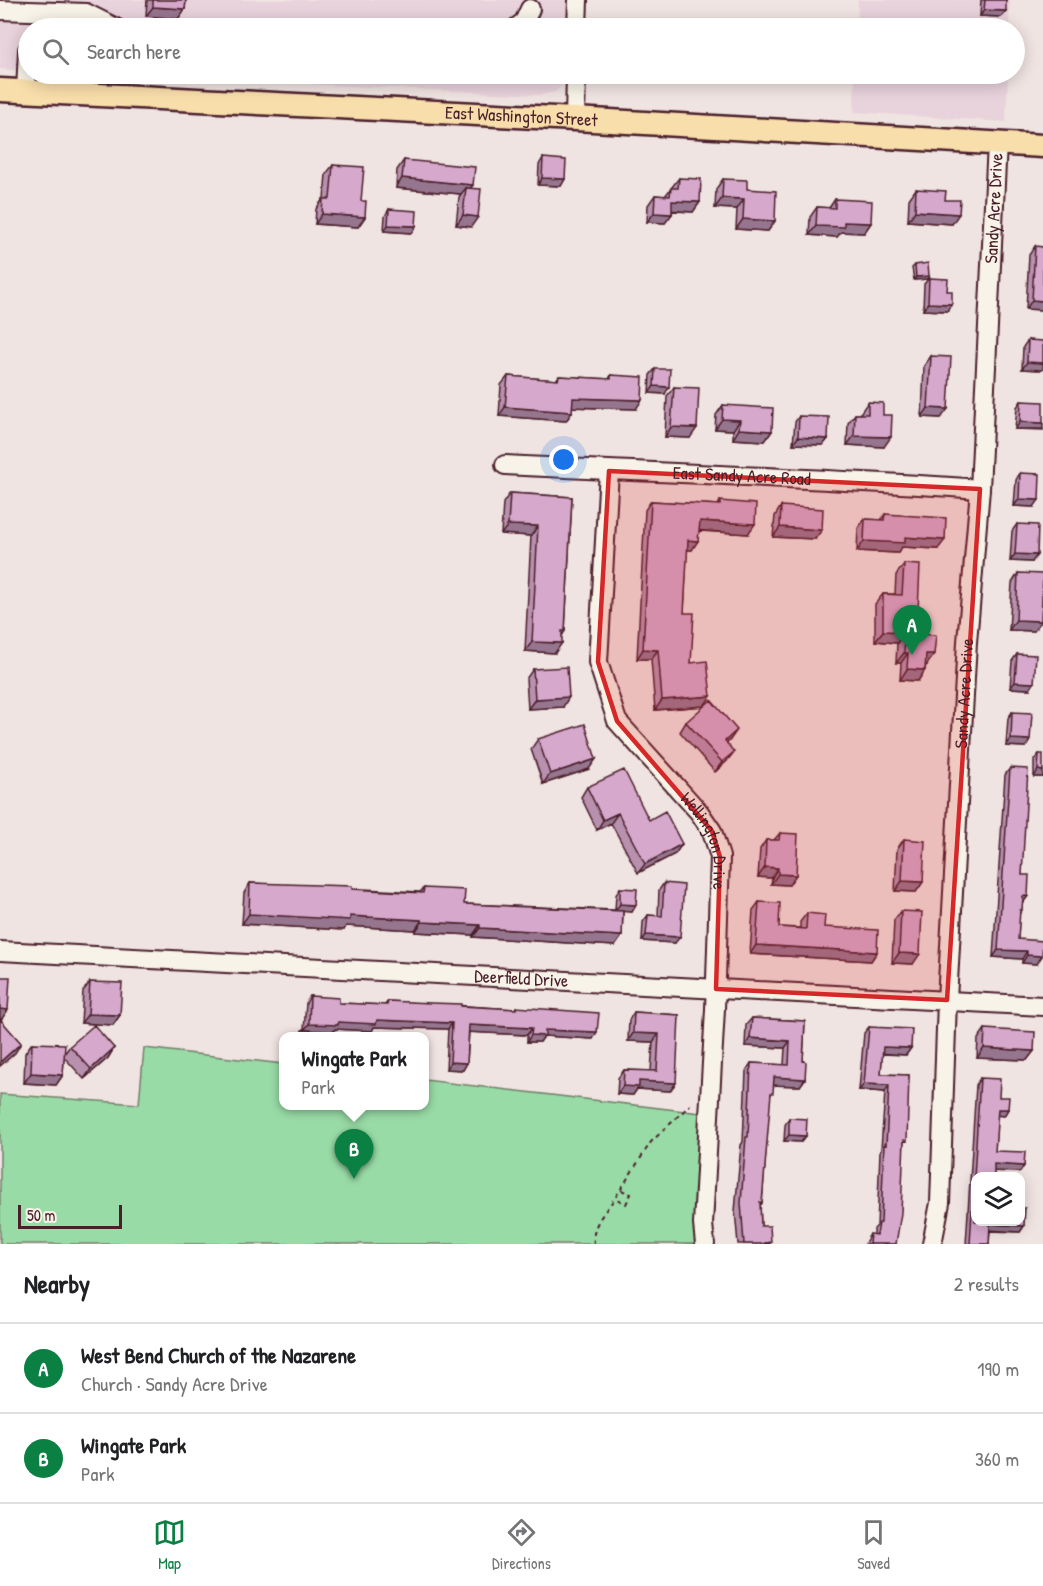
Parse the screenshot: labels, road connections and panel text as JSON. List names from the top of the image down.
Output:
{
  "streets": {
    "main road": ["East Washington Street"],
    "street": [
      "Sandy Acre Drive",
      "East Sandy Acre Road",
      "Wellington Drive",
      "Deerfield Drive"
    ]
  },
  "crossings": [
    ["East Washington Street", "Sandy Acre Drive"],
    ["Sandy Acre Drive", "East Sandy Acre Road"],
    ["Sandy Acre Drive", "Deerfield Drive"],
    ["East Sandy Acre Road", "Wellington Drive"],
    ["Wellington Drive", "Deerfield Drive"]
  ],
  "scale_bar": "50 m",
  "page": {
    "search": "Search here",
    "pins": ["A", "B"],
    "popup": ["Wingate Park", "Park"],
    "scale": "50 m",
    "heading": ["Nearby", "2 results"],
    "list": [
      {
        "mark": "A",
        "name": "West Bend Church of the Nazarene",
        "note": "Church · Sandy Acre Drive",
        "value": "190 m"
      },
      {
        "mark": "B",
        "name": "Wingate Park",
        "note": "Park",
        "value": "360 m"
      }
    ],
    "nav": ["Map", "Directions", "Saved"]
  }
}
